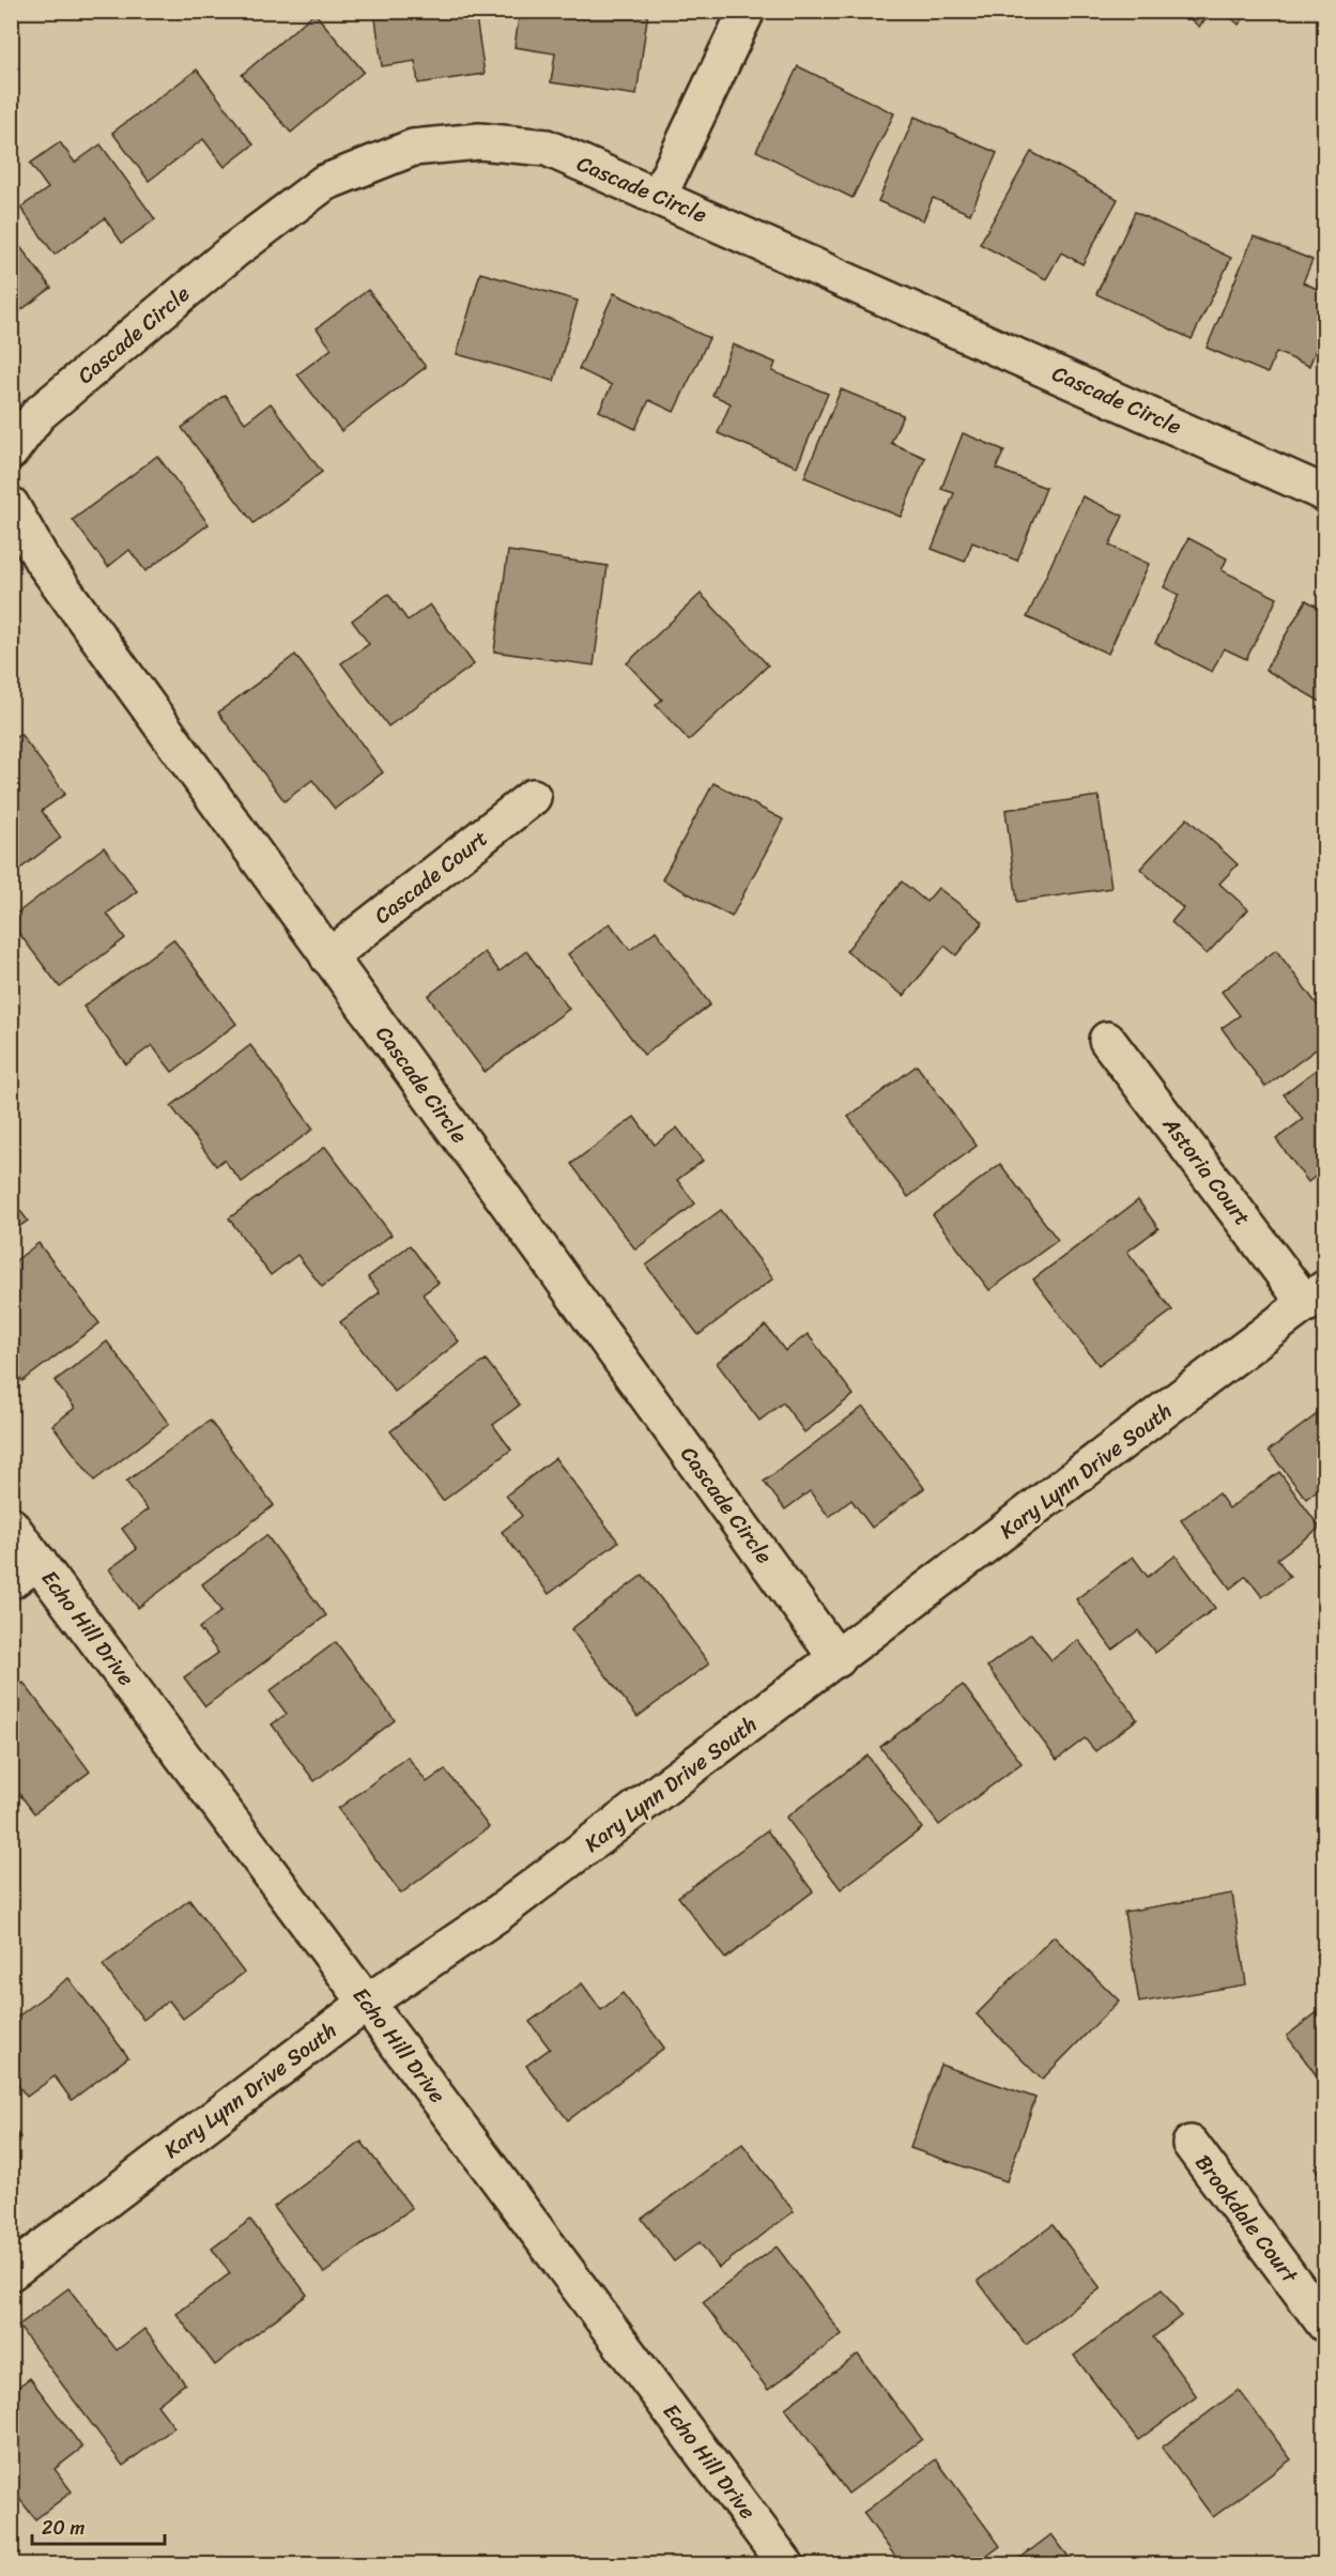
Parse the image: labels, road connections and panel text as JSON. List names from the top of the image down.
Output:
{
  "streets": {
    "street": [
      "Cascade Circle",
      "Cascade Court",
      "Astoria Court",
      "Kary Lynn Drive South",
      "Echo Hill Drive",
      "Brookdale Court"
    ]
  },
  "crossings": [
    ["Cascade Circle", "Cascade Court"],
    ["Cascade Circle", "Kary Lynn Drive South"],
    ["Astoria Court", "Kary Lynn Drive South"],
    ["Kary Lynn Drive South", "Echo Hill Drive"]
  ],
  "scale_bar": "20 m"
}
